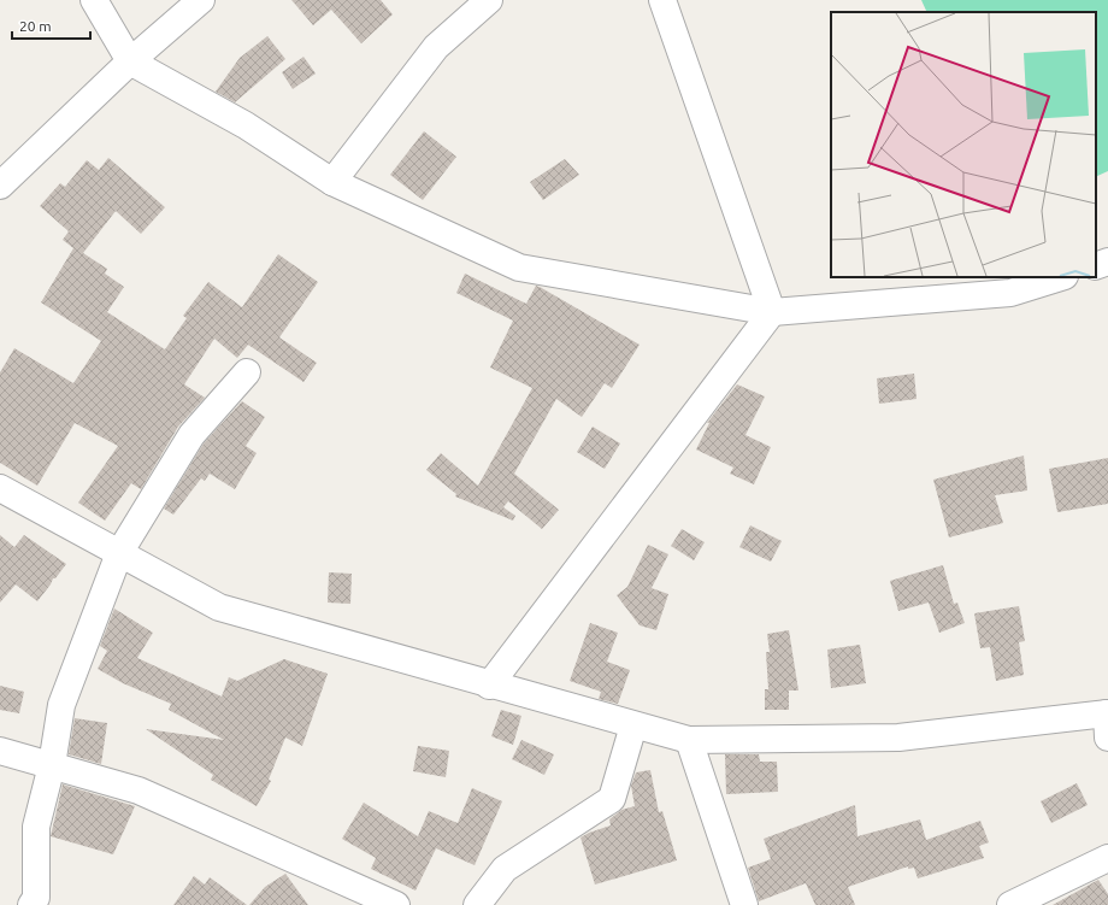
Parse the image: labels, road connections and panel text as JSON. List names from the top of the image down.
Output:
{
  "scale_bar": "20 m"
}
